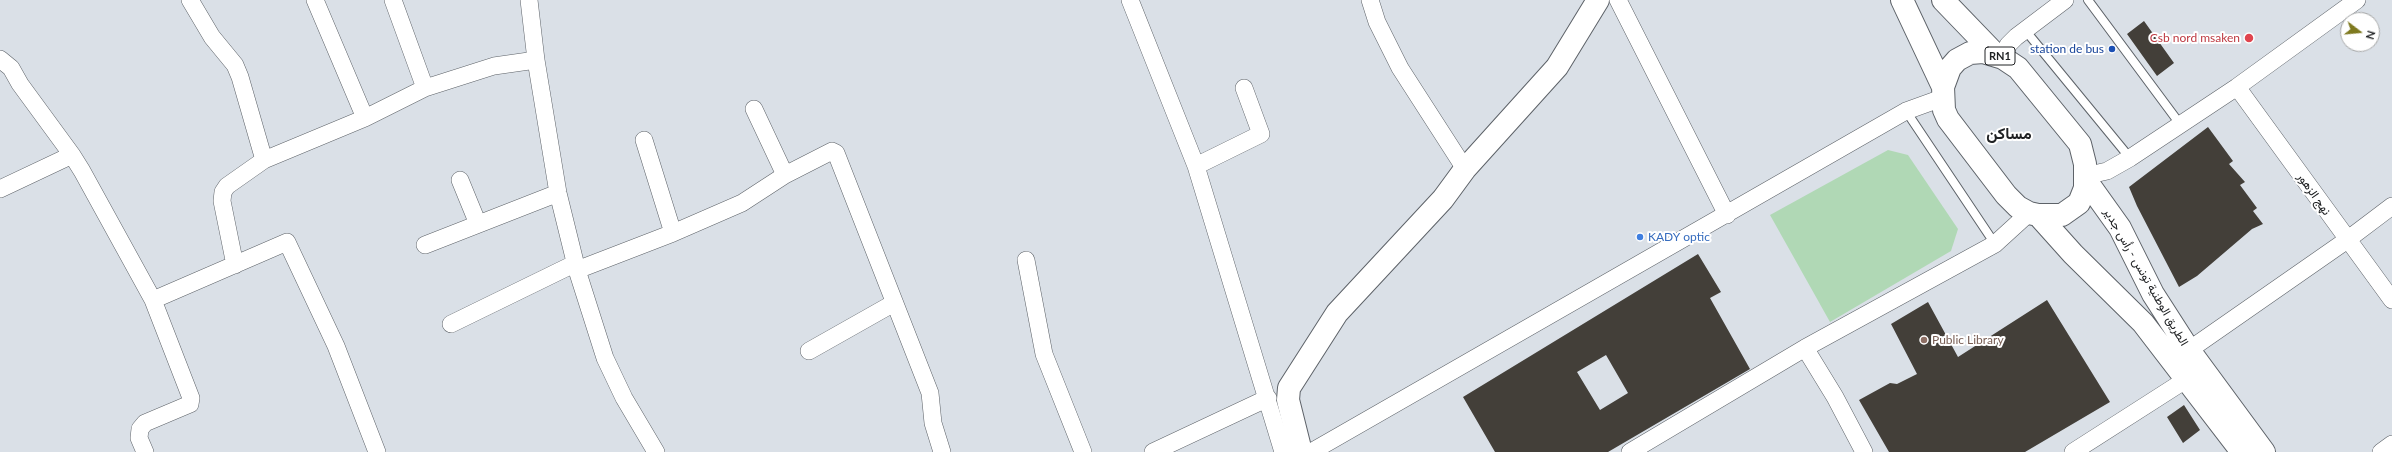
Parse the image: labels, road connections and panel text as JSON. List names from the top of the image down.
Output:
{
  "streets": {
    "main road": ["RN1", "الطريق الوطنية تونس - رأس جدير"],
    "street": ["نهج الزهور"]
  },
  "crossings": [
    ["RN1", "الطريق الوطنية تونس - رأس جدير"]
  ],
  "districts": ["مساكن"],
  "places": [
    "Csb nord msaken",
    "station de bus",
    "KADY optic",
    "Public Library"
  ],
  "north": "right"
}
